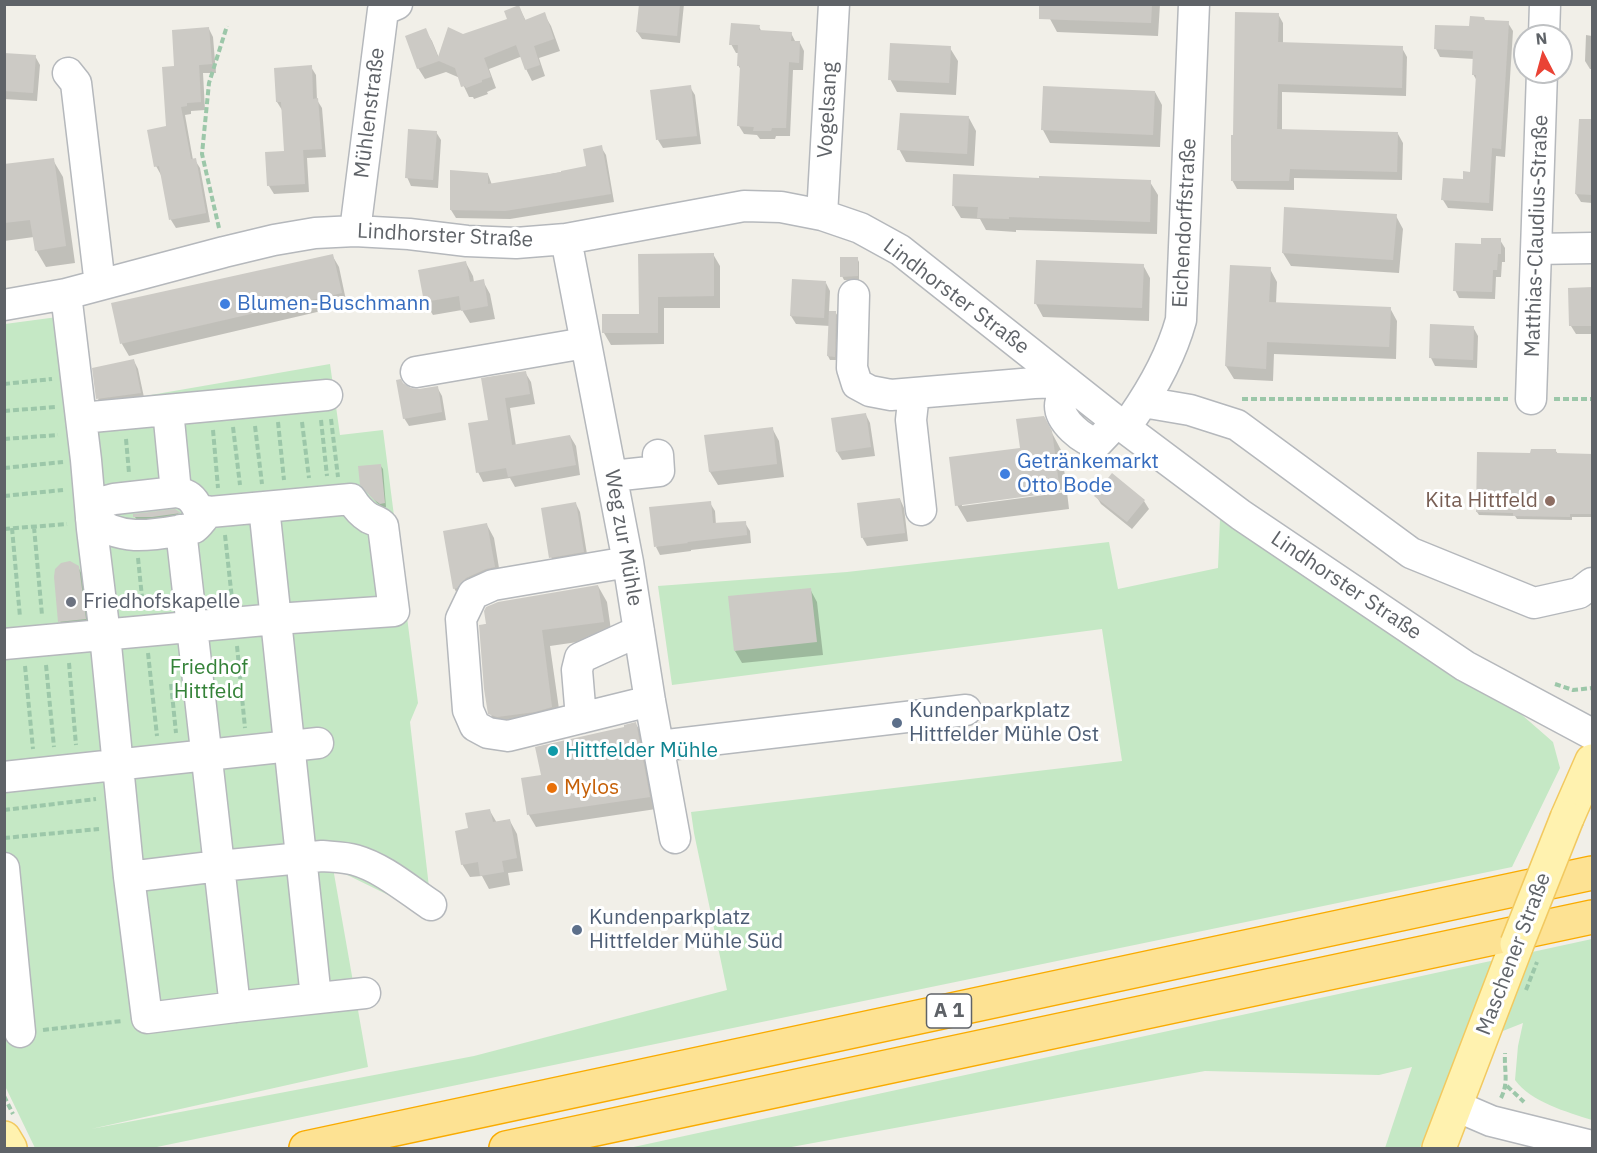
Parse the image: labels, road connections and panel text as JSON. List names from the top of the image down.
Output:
{
  "streets": {
    "highway": ["A 1"],
    "main road": ["Maschener Straße"],
    "street": [
      "Vogelsang",
      "Mühlenstraße",
      "Eichendorffstraße",
      "Lindhorster Straße",
      "Matthias-Claudius-Straße",
      "Weg zur Mühle"
    ]
  },
  "crossings": [
    ["Vogelsang", "Lindhorster Straße"],
    ["Mühlenstraße", "Lindhorster Straße"],
    ["Eichendorffstraße", "Lindhorster Straße"],
    ["Lindhorster Straße", "Weg zur Mühle"]
  ],
  "parks": ["Friedhof Hittfeld"],
  "places": [
    "Blumen-Buschmann",
    "Getränkemarkt Otto Bode",
    "Kita Hittfeld",
    "Friedhofskapelle",
    "Kundenparkplatz Hittfelder Mühle Ost",
    "Hittfelder Mühle",
    "Mylos",
    "Kundenparkplatz Hittfelder Mühle Süd"
  ],
  "north": "top"
}
